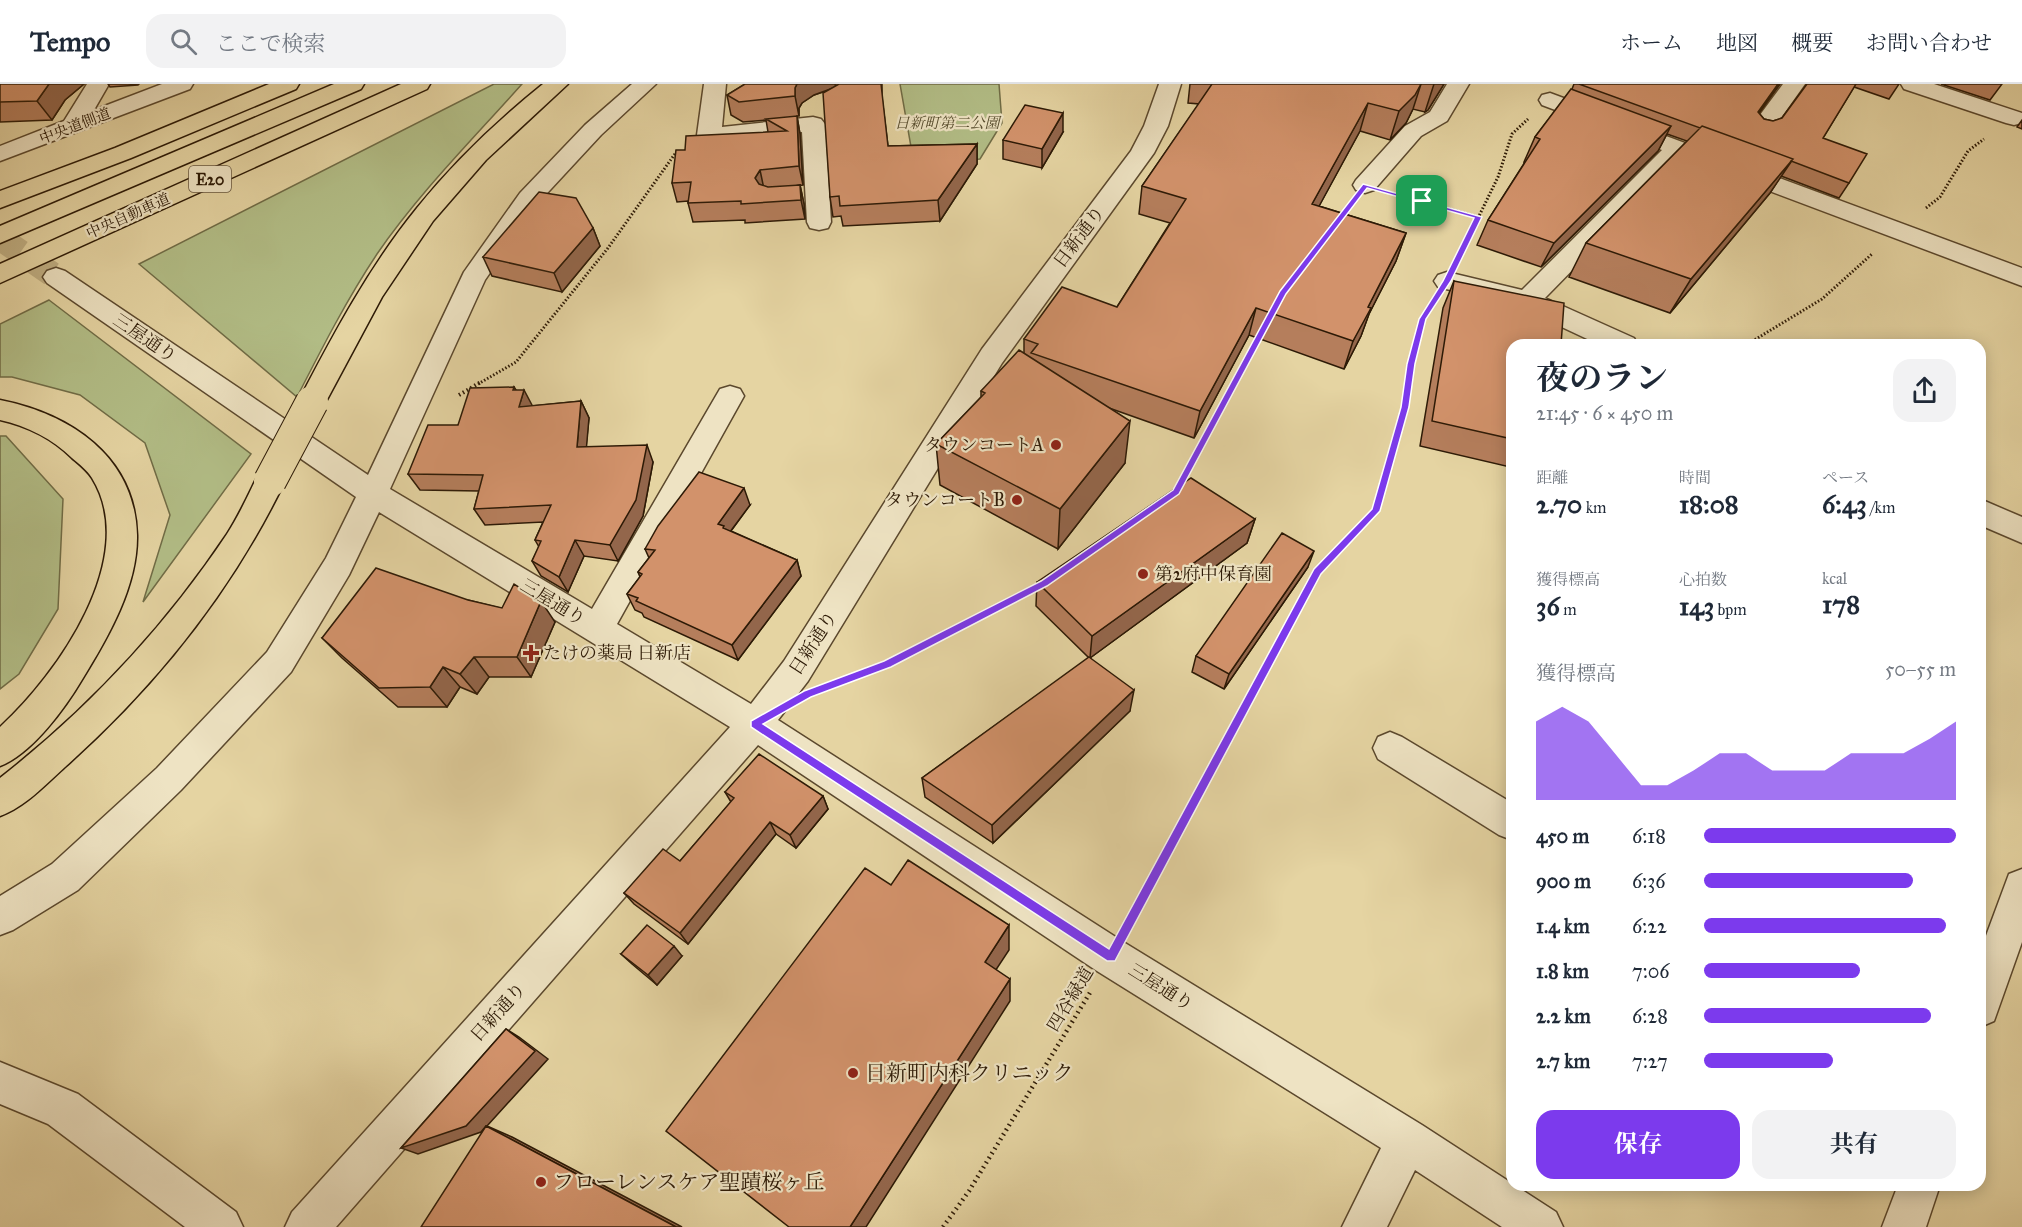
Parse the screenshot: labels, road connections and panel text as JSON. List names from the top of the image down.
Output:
{
  "streets": {
    "highway": ["E20", "中央自動車道"],
    "street": ["中央道側道", "日新通り", "三屋通り"],
    "path": ["四谷緑道"]
  },
  "crossings": [
    ["日新通り", "三屋通り"],
    ["三屋通り", "四谷緑道"]
  ],
  "parks": ["日新町第二公園"],
  "places": {
    "other": [
      "タウンコートA",
      "タウンコートB",
      "第2府中保育園",
      "日新町内科クリニック",
      "フローレンスケア聖蹟桜ヶ丘"
    ],
    "health": ["たけの薬局 日新店"]
  },
  "page": {
    "header": "Tempo",
    "search": "ここで検索",
    "nav": [
      "ホーム",
      "地図",
      "概要",
      "お問い合わせ"
    ],
    "heading": ["夜のラン", "21:45 · 6 × 450 m"],
    "stats": [
      ["距離", "2.70 km"],
      ["時間", "18:08"],
      ["ペース", "6:43 /km"],
      ["獲得標高", "36 m"],
      ["心拍数", "143 bpm"],
      ["kcal", "178"]
    ],
    "chart": ["獲得標高", "50–55 m"],
    "list": [
      {
        "name": "450 m",
        "note": "6:18"
      },
      {
        "name": "900 m",
        "note": "6:36"
      },
      {
        "name": "1.4 km",
        "note": "6:22"
      },
      {
        "name": "1.8 km",
        "note": "7:06"
      },
      {
        "name": "2.2 km",
        "note": "6:28"
      },
      {
        "name": "2.7 km",
        "note": "7:27"
      }
    ],
    "buttons": ["保存", "共有"]
  }
}
